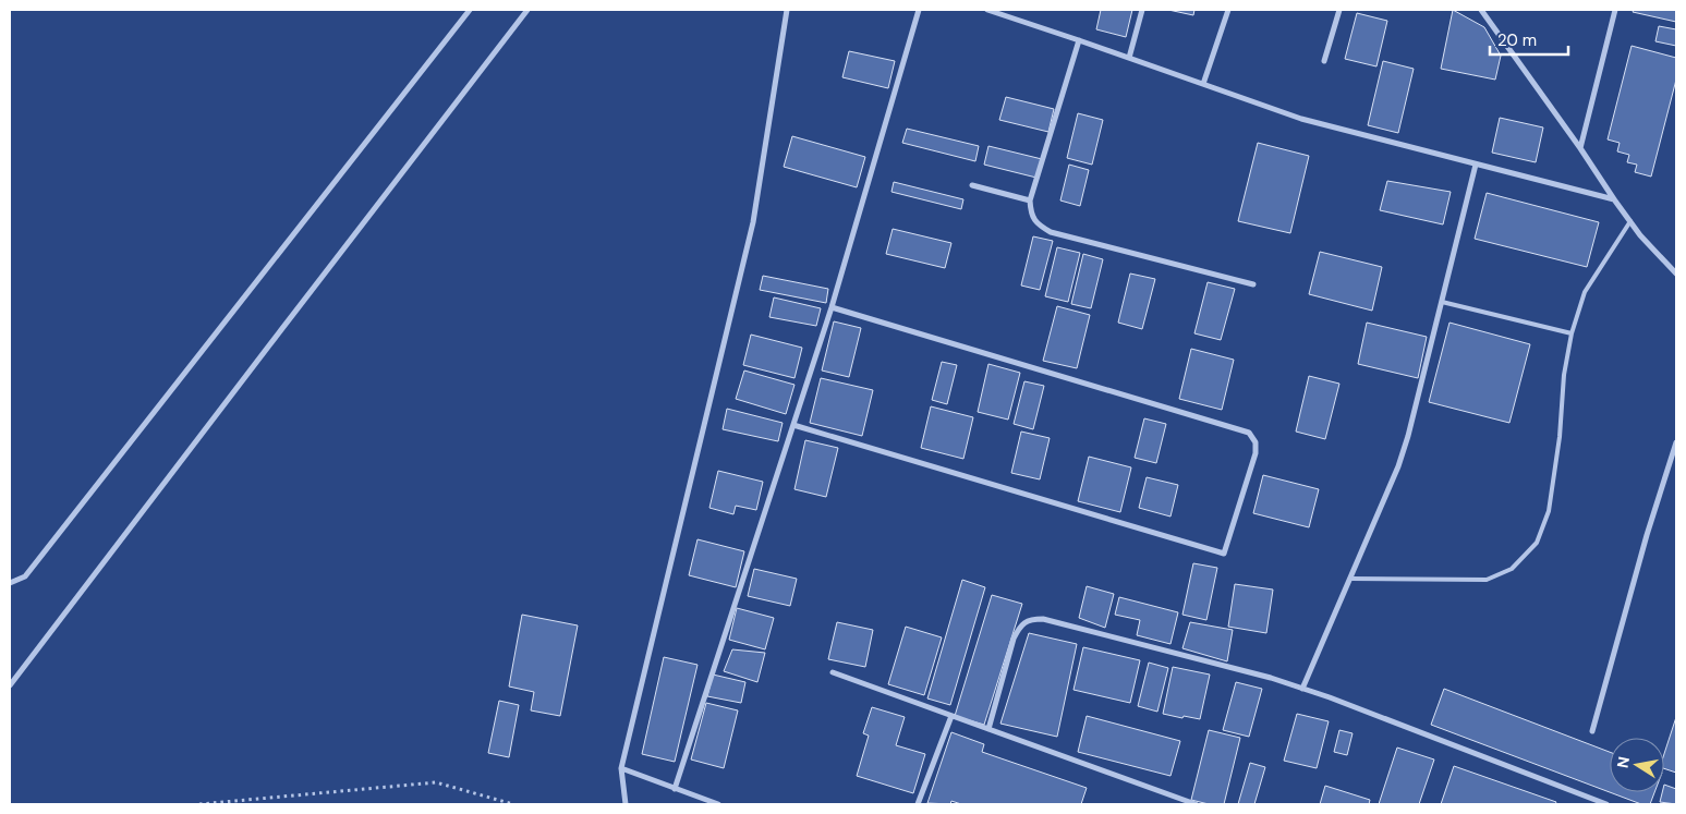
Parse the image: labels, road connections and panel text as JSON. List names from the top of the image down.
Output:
{
  "scale_bar": "20 m",
  "north": "left"
}
